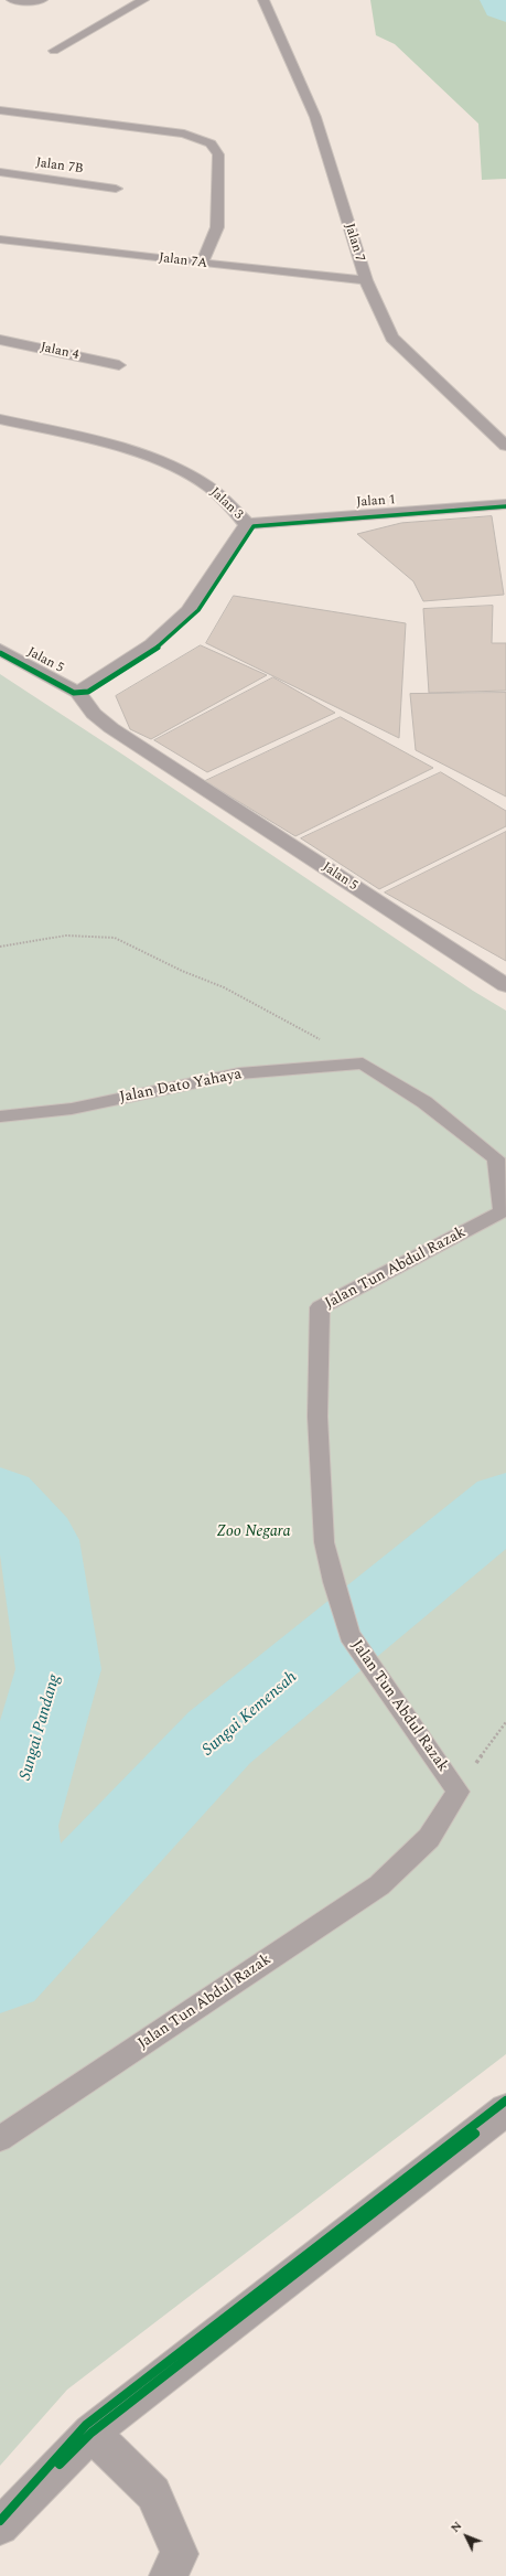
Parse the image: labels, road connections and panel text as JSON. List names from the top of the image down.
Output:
{
  "streets": {
    "street": [
      "Jalan 7B",
      "Jalan 7",
      "Jalan 7A",
      "Jalan 4",
      "Jalan 1",
      "Jalan 3",
      "Jalan 5"
    ],
    "lane": ["Jalan Dato Yahaya", "Jalan Tun Abdul Razak"]
  },
  "crossings": [
    ["Jalan 7", "Jalan 7A"],
    ["Jalan 1", "Jalan 3"],
    ["Jalan 3", "Jalan 5"],
    ["Jalan Dato Yahaya", "Jalan Tun Abdul Razak"]
  ],
  "water": ["Sungai Kemensah", "Sungai Pandang"],
  "parks": ["Zoo Negara"],
  "north": "top left"
}
